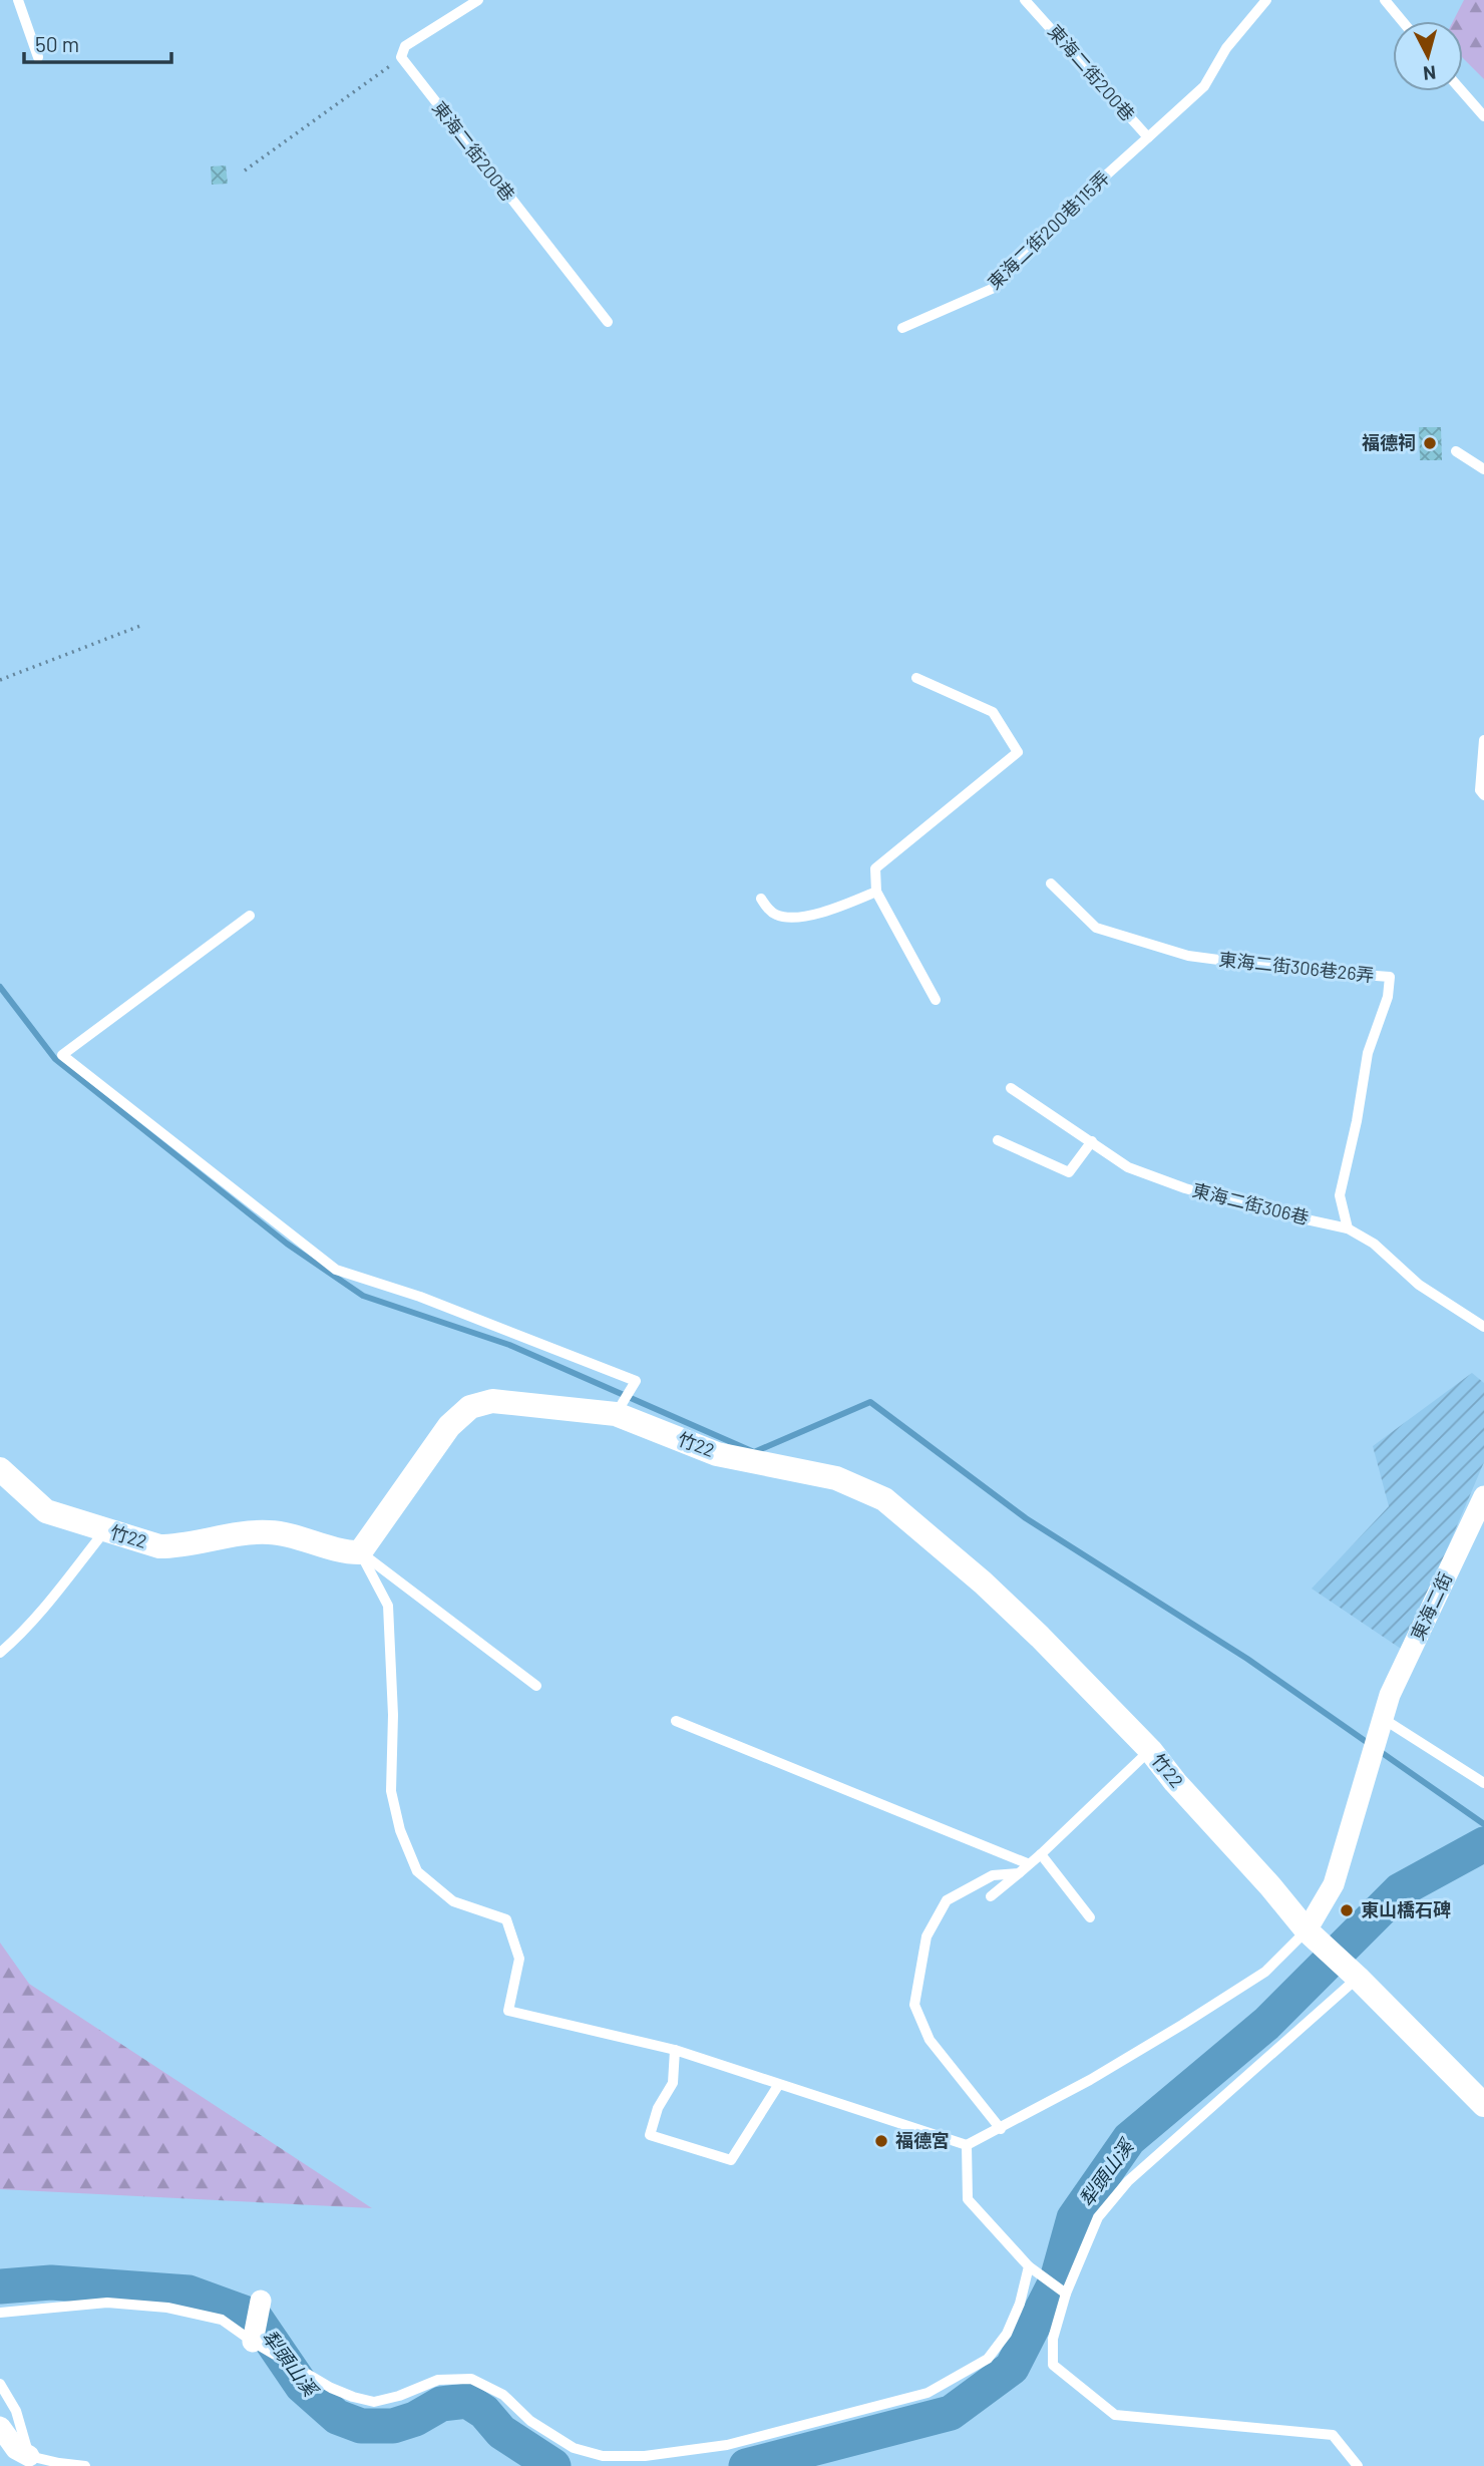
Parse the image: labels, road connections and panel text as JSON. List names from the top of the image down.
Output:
{
  "streets": {
    "street": ["竹22", "東海二街"],
    "lane": [
      "東海二街200巷",
      "東海二街200巷115弄",
      "東海二街306巷26弄",
      "東海二街306巷"
    ]
  },
  "crossings": [
    ["東海二街200巷", "東海二街200巷115弄"],
    ["東海二街306巷26弄", "東海二街306巷"],
    ["竹22", "東海二街"]
  ],
  "water": ["犁頭山溪"],
  "places": ["福德祠", "東山橋石碑", "福德宮"],
  "scale_bar": "50 m",
  "north": "bottom"
}
